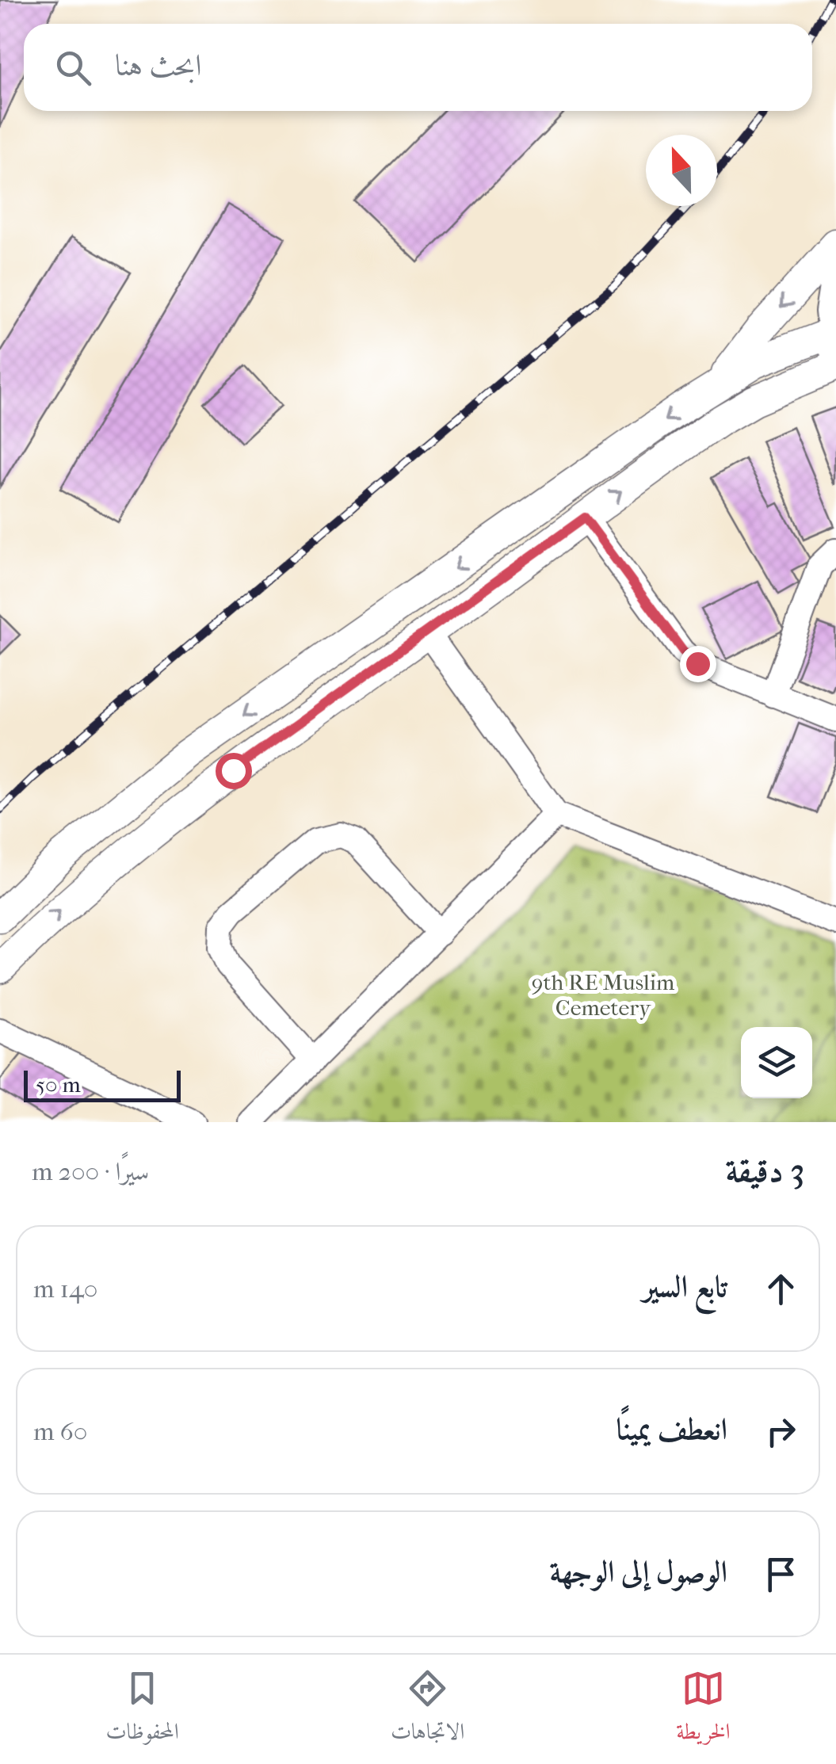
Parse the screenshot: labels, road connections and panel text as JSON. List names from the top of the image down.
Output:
{
  "parks": ["9th RE Muslim Cemetery"],
  "scale_bar": "50 m",
  "north": "top",
  "page": {
    "search": "ابحث هنا",
    "scale": "50 m",
    "heading": ["3 دقيقة", "سيرًا · 200 m"],
    "list": [
      ["تابع السير", "140 m"],
      ["انعطف يمينًا", "60 m"],
      "الوصول إلى الوجهة"
    ],
    "nav": ["الخريطة", "الاتجاهات", "المحفوظات"]
  }
}
